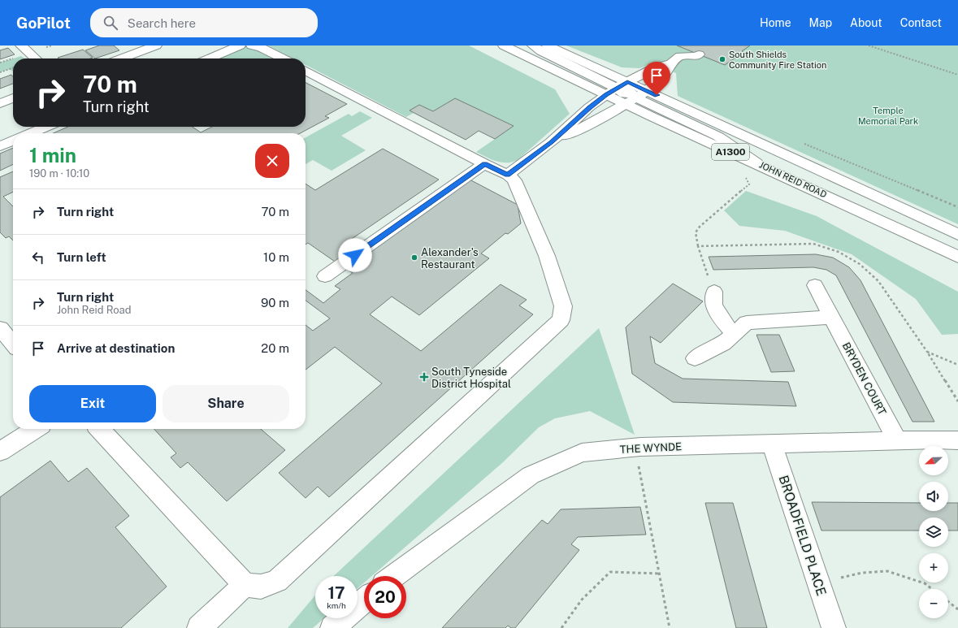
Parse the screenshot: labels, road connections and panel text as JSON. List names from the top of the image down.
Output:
{
  "streets": {
    "main road": [
      "A1300",
      "JOHN REID ROAD",
      "BRYDEN COURT",
      "THE WYNDE",
      "BROADFIELD PLACE"
    ]
  },
  "crossings": [
    ["BRYDEN COURT", "THE WYNDE"],
    ["THE WYNDE", "BROADFIELD PLACE"]
  ],
  "parks": ["Temple Memorial Park"],
  "places": {
    "other": ["South Shields Community Fire Station", "Alexander's Restaurant"],
    "health": ["South Tyneside District Hospital"]
  },
  "north": "left",
  "page": {
    "header": "GoPilot",
    "search": "Search here",
    "nav": [
      "Home",
      "Map",
      "About",
      "Contact"
    ],
    "turn": ["70 m", "Turn right"],
    "heading": ["1 min", "190 m · 10:10"],
    "list": [
      {
        "name": "Turn right",
        "value": "70 m"
      },
      {
        "name": "Turn left",
        "value": "10 m"
      },
      {
        "name": "Turn right",
        "note": "John Reid Road",
        "value": "90 m"
      },
      {
        "name": "Arrive at destination",
        "value": "20 m"
      }
    ],
    "buttons": ["Exit", "Share"],
    "map_buttons": ["+", "−"],
    "speed": "17 km/h",
    "limit": "20"
  }
}
